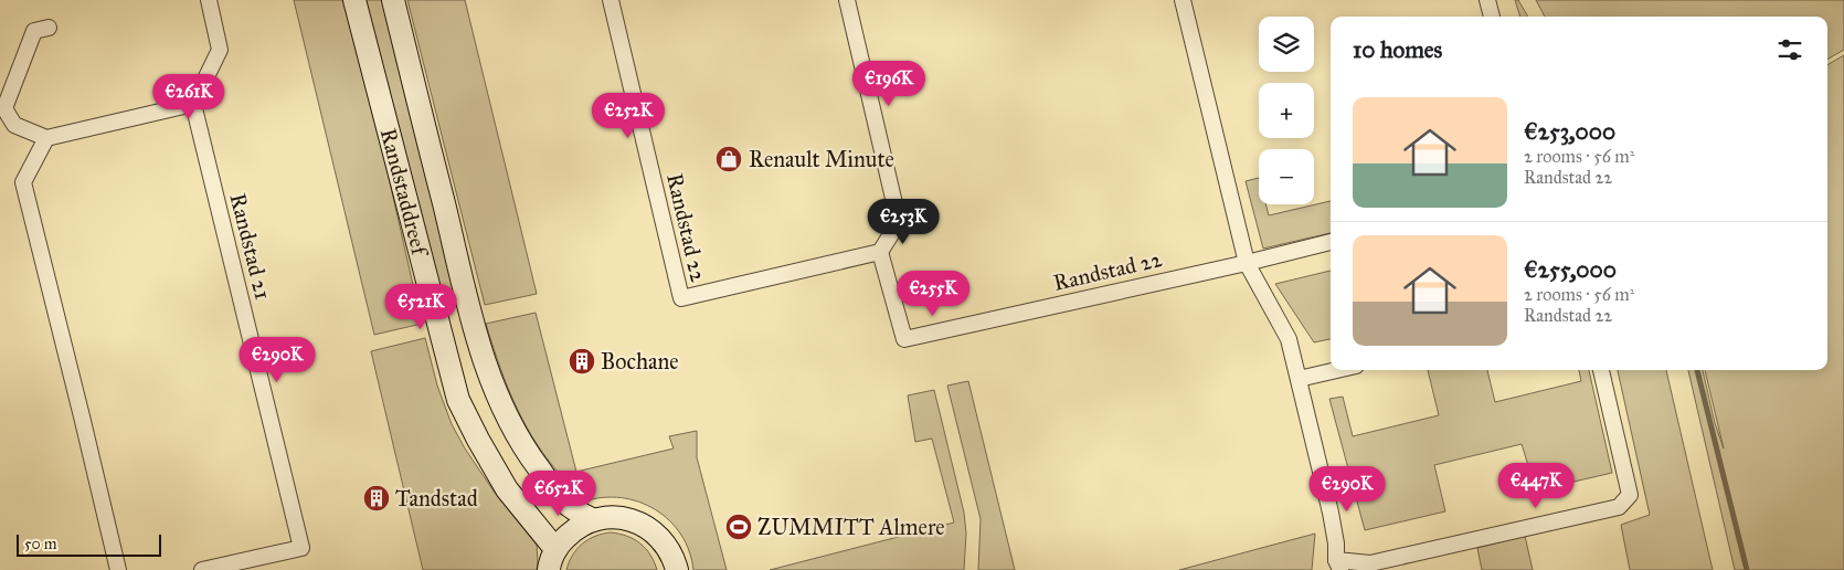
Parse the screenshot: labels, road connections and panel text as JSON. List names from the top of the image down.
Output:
{
  "streets": {
    "main road": ["Randstaddreef"],
    "street": ["Randstad 22", "Randstad 21"]
  },
  "places": {
    "shop": ["Renault Minute"],
    "building": ["Bochane", "Tandstad"],
    "sports": ["ZUMMITT Almere"]
  },
  "scale_bar": "50 m",
  "page": {
    "map_buttons": ["+", "−"],
    "heading": "10 homes",
    "price": [
      "€196K",
      "€261K",
      "€252K",
      "€253K",
      "€255K",
      "€521K",
      "€290K",
      "€447K",
      "€290K",
      "€652K"
    ],
    "list": [
      {
        "name": "€253,000",
        "note": "2 rooms · 56 m² · Randstad 22"
      },
      {
        "name": "€255,000",
        "note": "2 rooms · 56 m² · Randstad 22"
      }
    ],
    "scale": "50 m"
  }
}
